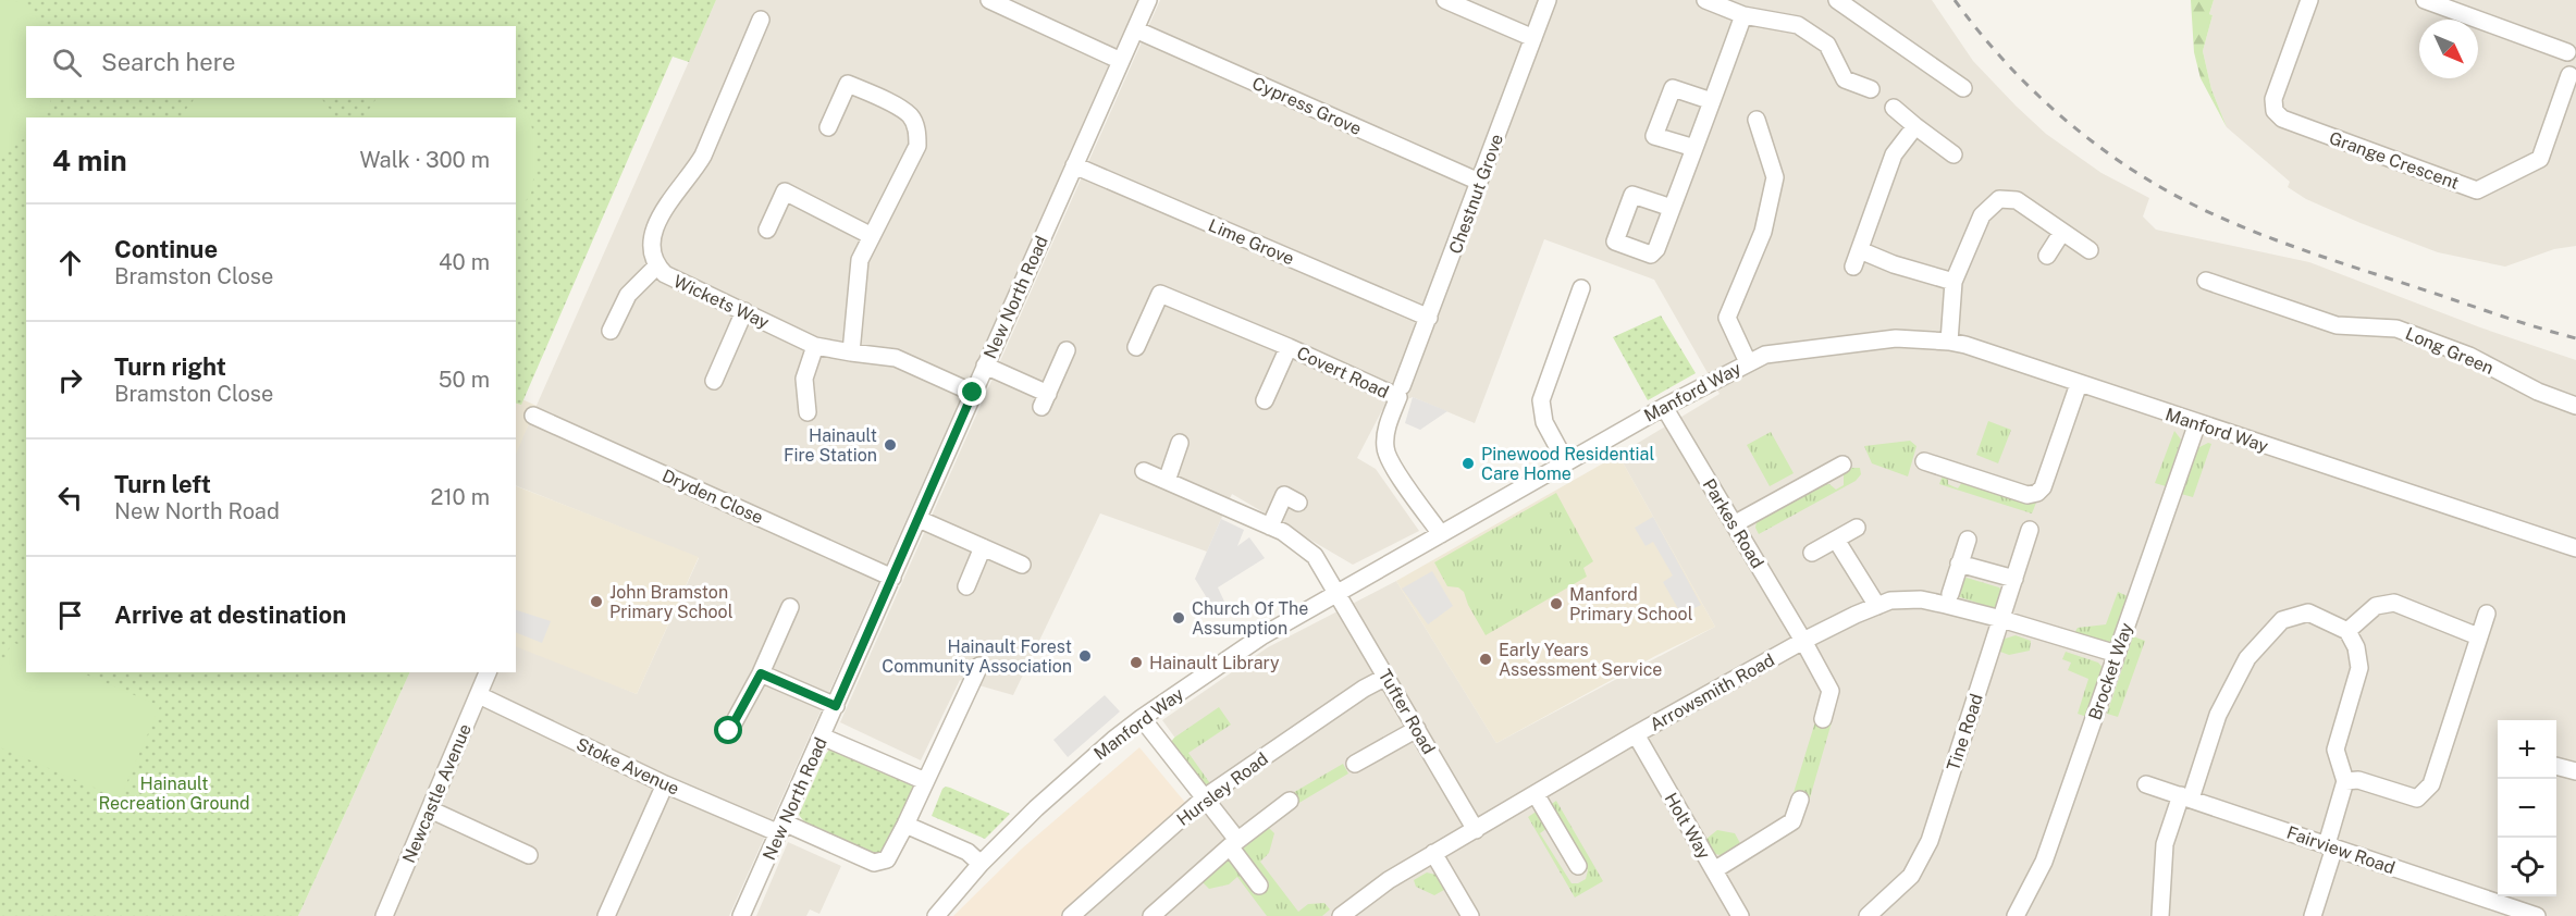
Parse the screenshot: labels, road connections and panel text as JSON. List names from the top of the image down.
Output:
{
  "streets": {
    "street": [
      "Cypress Grove",
      "Grange Crescent",
      "Chestnut Grove",
      "Lime Grove",
      "New North Road",
      "Wickets Way",
      "Long Green",
      "Covert Road",
      "Manford Way",
      "Dryden Close",
      "Parkes Road",
      "Brocket Way",
      "Arrowsmith Road",
      "Tufter Road",
      "Tine Road",
      "Stoke Avenue",
      "Hursley Road",
      "Newcastle Avenue",
      "Holt Way",
      "Fairview Road"
    ]
  },
  "crossings": [
    ["Cypress Grove", "Chestnut Grove"],
    ["Cypress Grove", "New North Road"],
    ["Chestnut Grove", "Lime Grove"],
    ["Lime Grove", "New North Road"],
    ["New North Road", "Wickets Way"],
    ["New North Road", "Dryden Close"],
    ["New North Road", "Stoke Avenue"],
    ["Covert Road", "Manford Way"],
    ["Manford Way", "Parkes Road"],
    ["Manford Way", "Brocket Way"],
    ["Manford Way", "Tufter Road"],
    ["Parkes Road", "Arrowsmith Road"],
    ["Brocket Way", "Arrowsmith Road"],
    ["Arrowsmith Road", "Tufter Road"],
    ["Arrowsmith Road", "Tine Road"],
    ["Arrowsmith Road", "Holt Way"],
    ["Tufter Road", "Hursley Road"],
    ["Stoke Avenue", "Newcastle Avenue"]
  ],
  "parks": ["Hainault Recreation Ground"],
  "places": [
    "Hainault Fire Station",
    "Pinewood Residential Care Home",
    "John Bramston Primary School",
    "Manford Primary School",
    "Church Of The Assumption",
    "Hainault Forest Community Association",
    "Early Years Assessment Service",
    "Hainault Library"
  ],
  "north": "bottom right",
  "page": {
    "search": "Search here",
    "heading": ["4 min", "Walk · 300 m"],
    "list": [
      ["Continue", "Bramston Close", "40 m"],
      ["Turn right", "Bramston Close", "50 m"],
      ["Turn left", "New North Road", "210 m"],
      "Arrive at destination"
    ],
    "map_buttons": ["+", "−"]
  }
}
